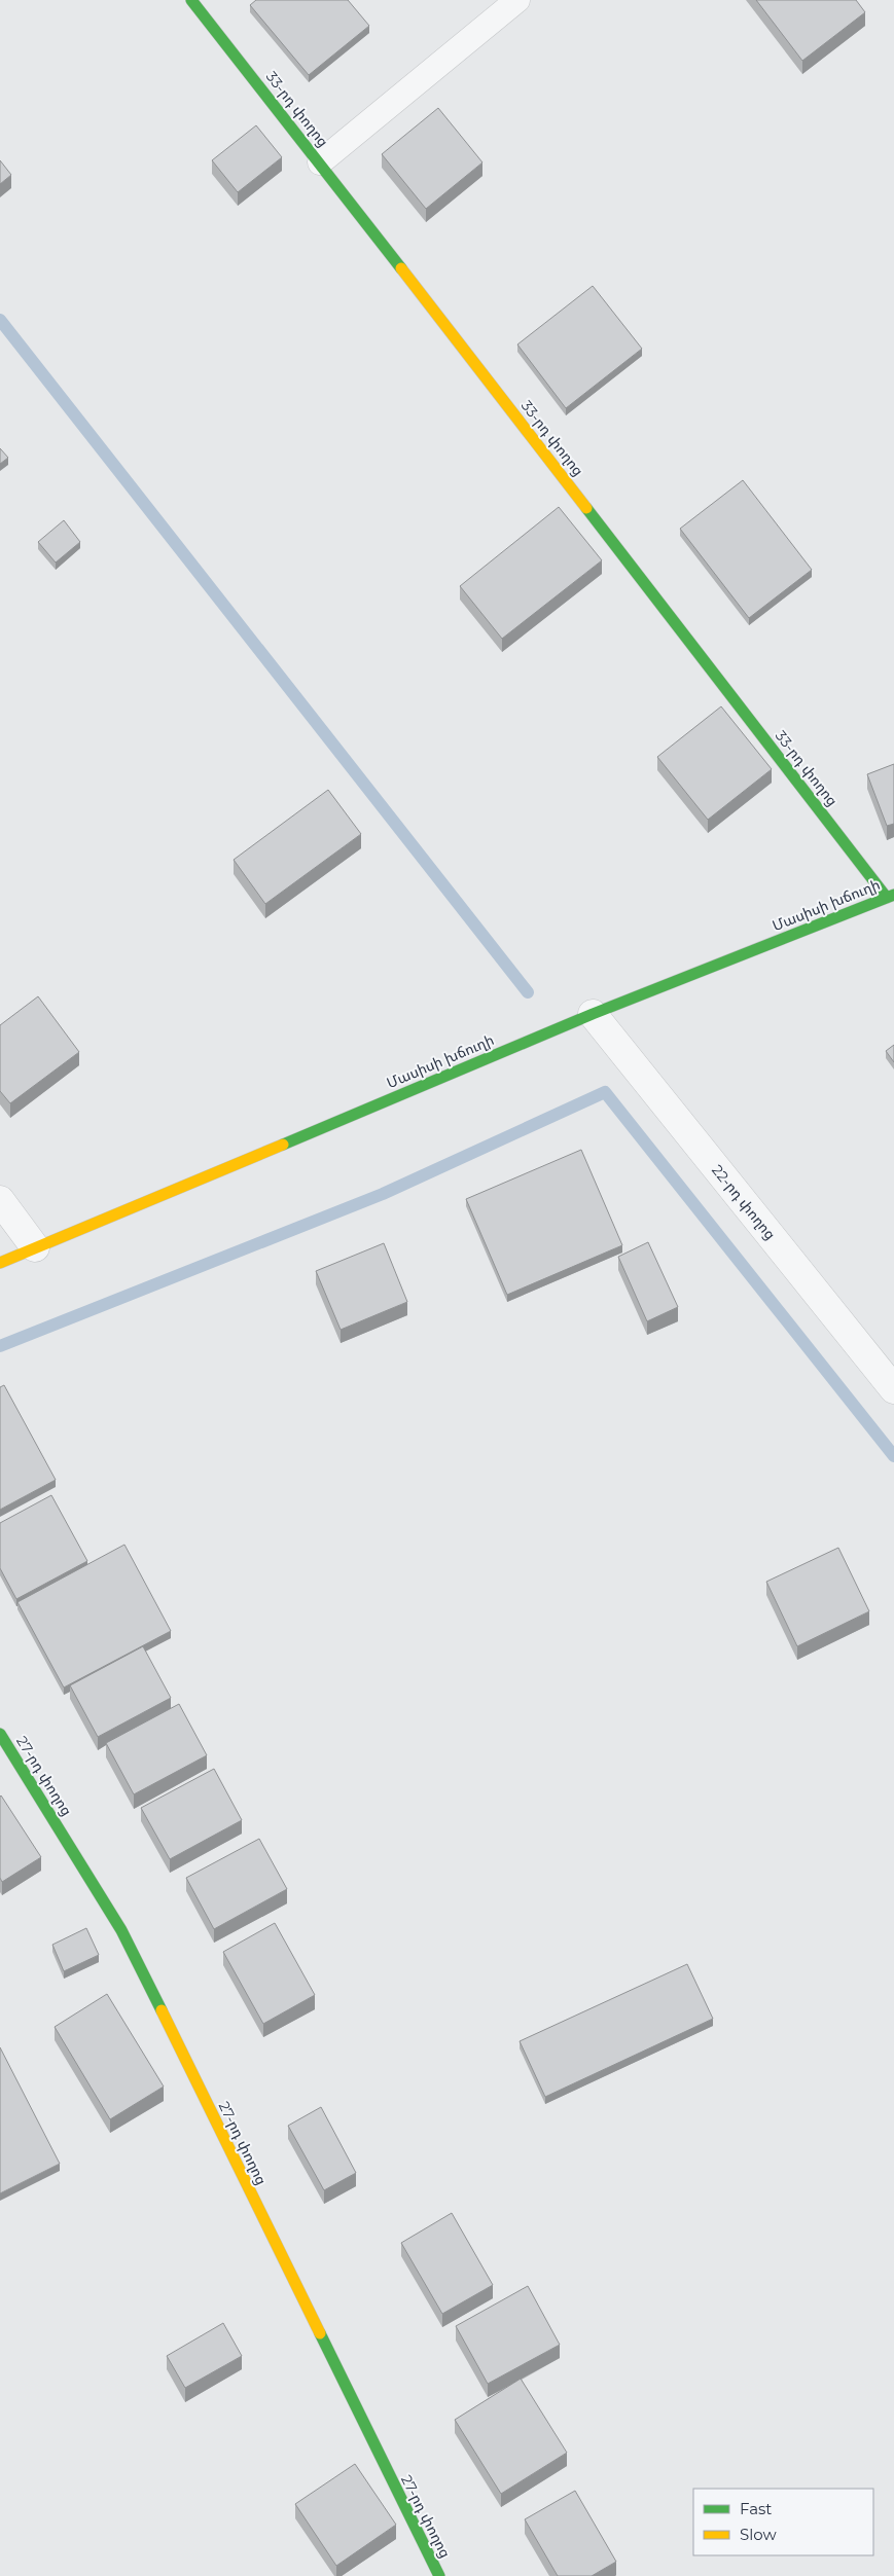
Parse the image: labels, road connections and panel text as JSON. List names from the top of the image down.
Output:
{
  "streets": {
    "street": [
      "33-րդ փողոց",
      "Մասիսի խճուղի",
      "22-րդ փողոց",
      "27-րդ փողոց"
    ]
  },
  "crossings": [
    ["33-րդ փողոց", "Մասիսի խճուղի"],
    ["Մասիսի խճուղի", "22-րդ փողոց"]
  ],
  "legend": ["Fast", "Slow"]
}
